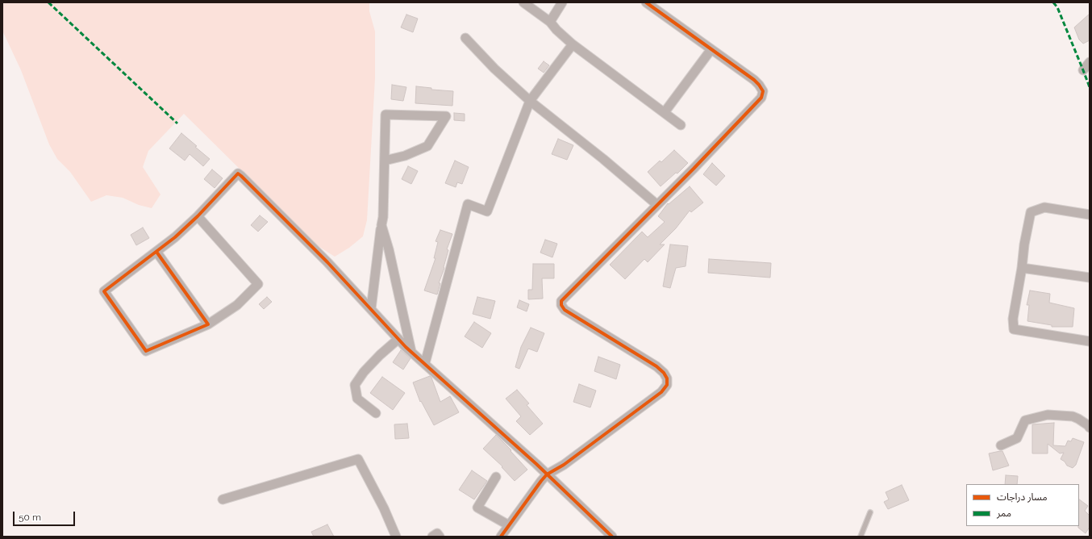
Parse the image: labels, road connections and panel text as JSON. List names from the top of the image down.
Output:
{
  "legend": ["مسار دراجات", "ممر"],
  "scale_bar": "50 m"
}
